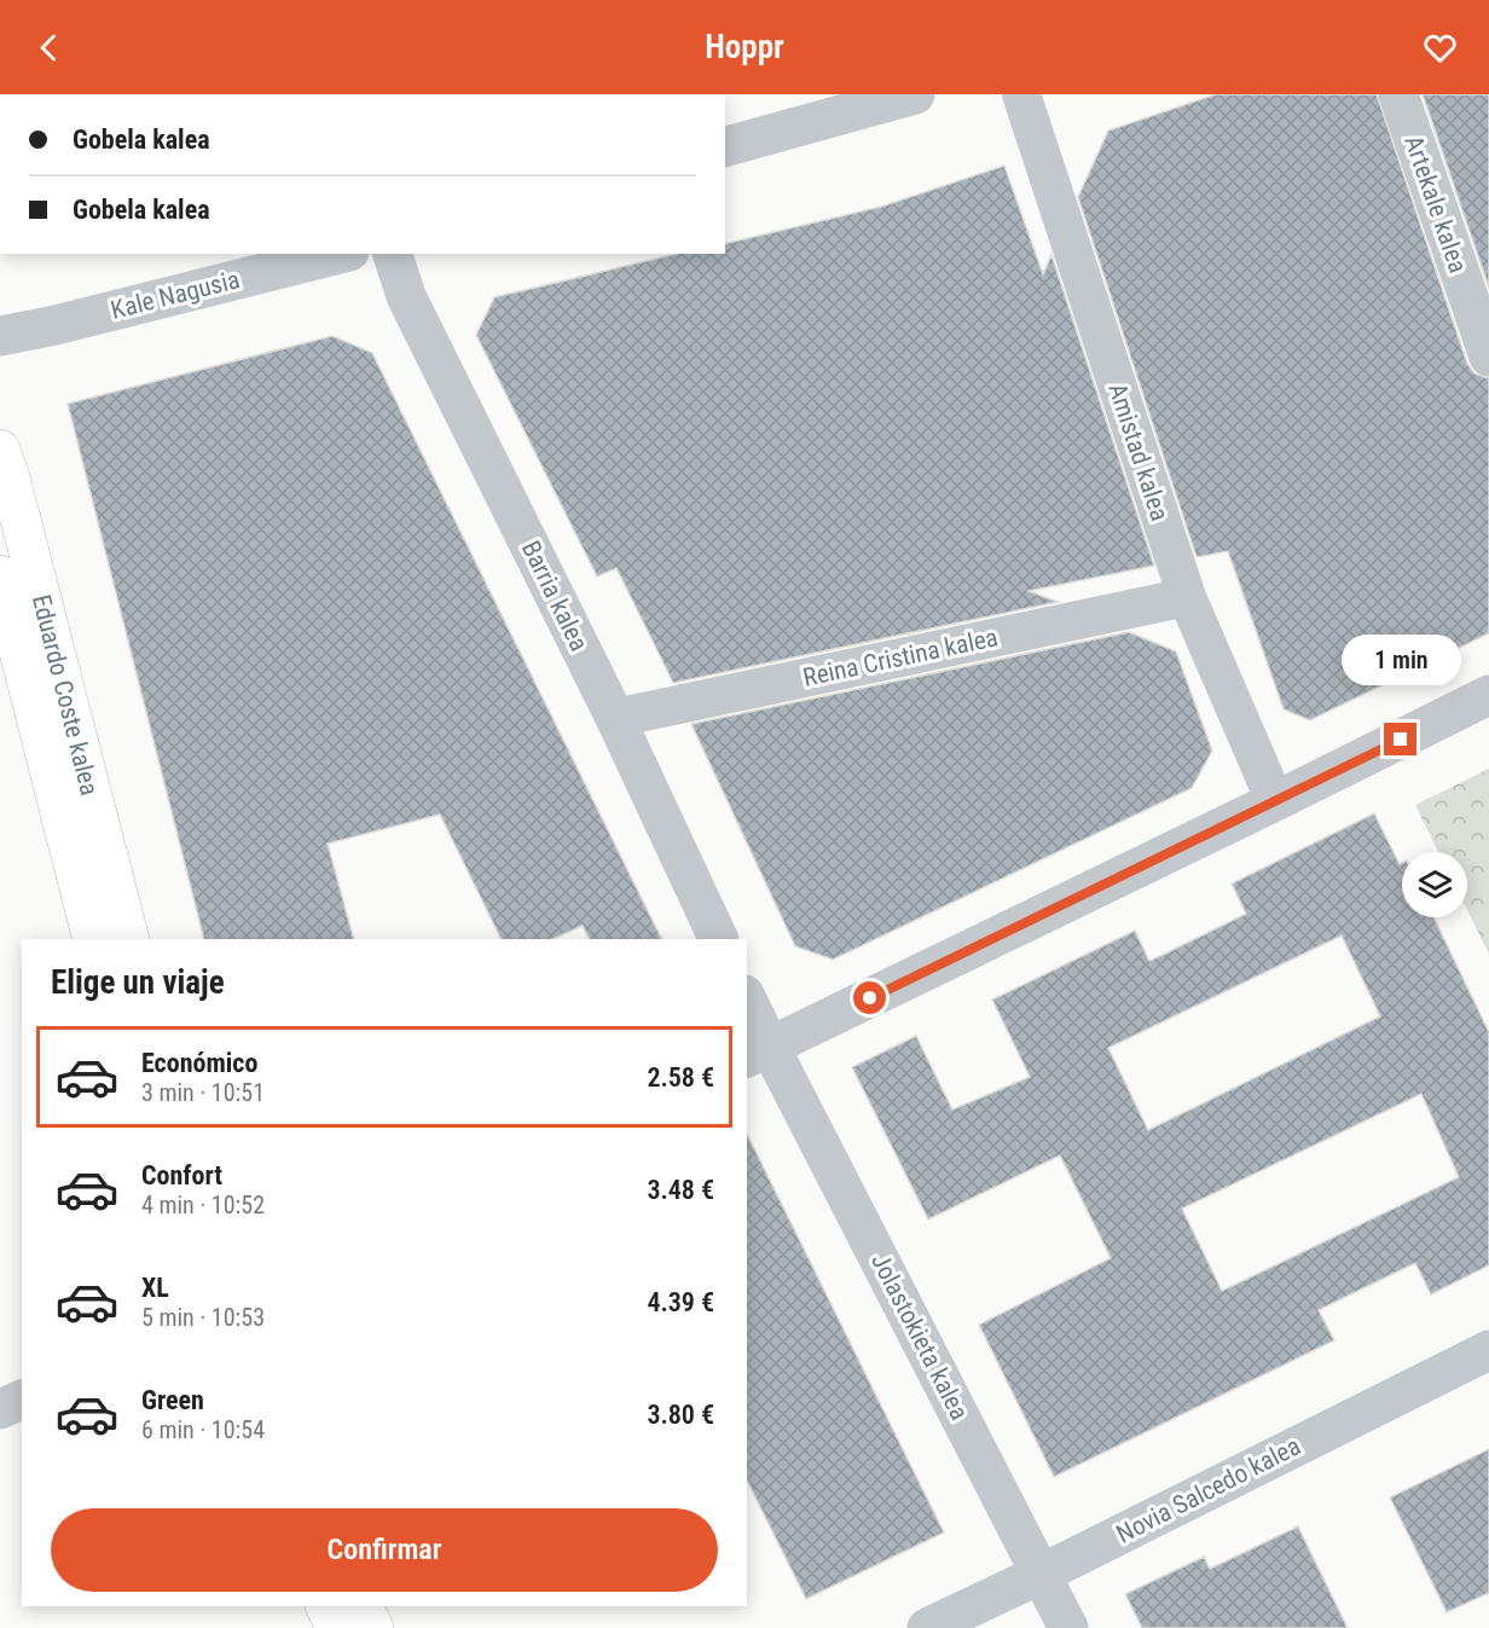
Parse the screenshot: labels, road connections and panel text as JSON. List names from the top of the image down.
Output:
{
  "streets": {
    "main road": ["Eduardo Coste kalea"],
    "street": [
      "Artekale kalea",
      "Kale Nagusia",
      "Amistad kalea",
      "Barria kalea",
      "Reina Cristina kalea",
      "Jolastokieta kalea",
      "Novia Salcedo kalea"
    ]
  },
  "crossings": [
    ["Amistad kalea", "Reina Cristina kalea"],
    ["Barria kalea", "Reina Cristina kalea"],
    ["Jolastokieta kalea", "Novia Salcedo kalea"]
  ],
  "page": {
    "header": "Hoppr",
    "banner": ["Gobela kalea", "Gobela kalea"],
    "bubble": "1 min",
    "heading": "Elige un viaje",
    "list": [
      {
        "name": "Económico",
        "note": "3 min · 10:51",
        "value": "2.58 €"
      },
      {
        "name": "Confort",
        "note": "4 min · 10:52",
        "value": "3.48 €"
      },
      {
        "name": "XL",
        "note": "5 min · 10:53",
        "value": "4.39 €"
      },
      {
        "name": "Green",
        "note": "6 min · 10:54",
        "value": "3.80 €"
      }
    ],
    "buttons": "Confirmar"
  }
}
